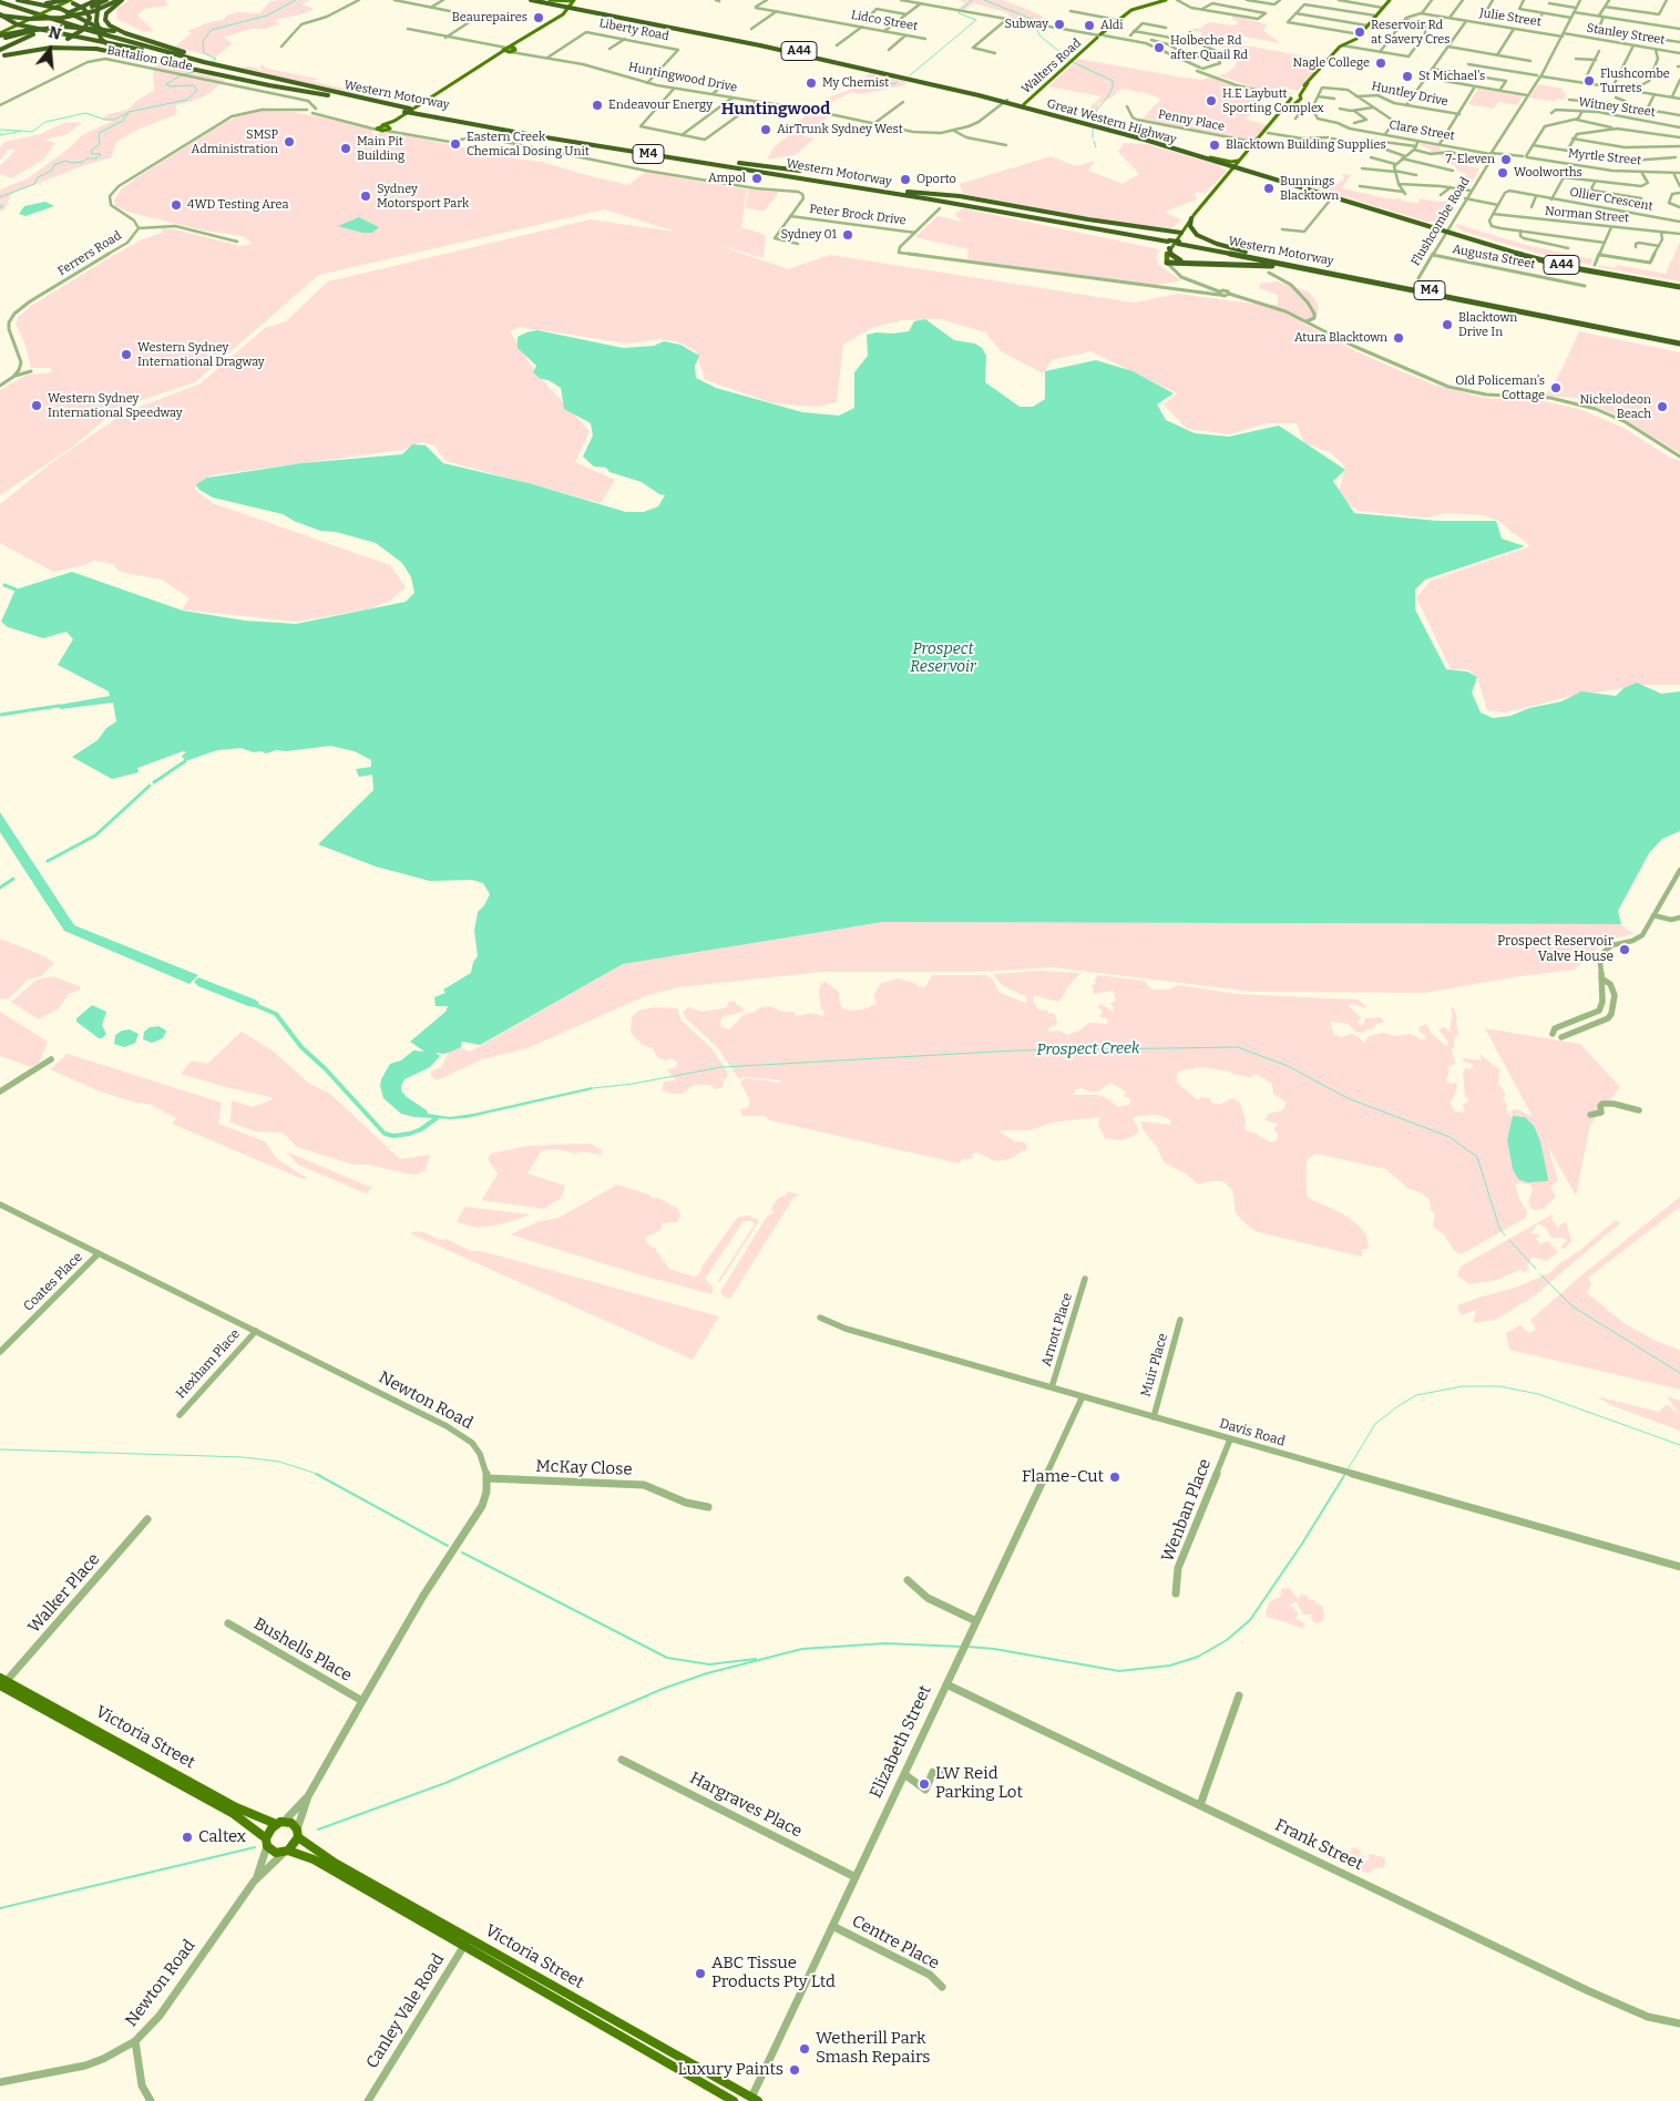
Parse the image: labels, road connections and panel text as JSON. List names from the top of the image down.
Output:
{
  "streets": {
    "highway": [
      "A44",
      "Western Motorway",
      "Great Western Highway",
      "M4"
    ],
    "main road": ["Walters Road", "Victoria Street"],
    "street": [
      "Julie Street",
      "Lidco Street",
      "Liberty Road",
      "Stanley Street",
      "Battalion Glade",
      "Huntingwood Drive",
      "Huntley Drive",
      "Witney Street",
      "Penny Place",
      "Clare Street",
      "Myrtle Street",
      "Ollier Crescent",
      "Peter Brock Drive",
      "Norman Street",
      "Flushcombe Road",
      "Ferrers Road",
      "Augusta Street",
      "Coates Place",
      "Arnott Place",
      "Hexham Place",
      "Muir Place",
      "Newton Road",
      "Davis Road",
      "McKay Close",
      "Wenban Place",
      "Walker Place",
      "Bushells Place",
      "Elizabeth Street",
      "Hargraves Place",
      "Frank Street",
      "Centre Place",
      "Canley Vale Road"
    ]
  },
  "crossings": [
    ["Julie Street", "Stanley Street"],
    ["Julie Street", "Flushcombe Road"],
    ["Liberty Road", "Huntingwood Drive"],
    ["Stanley Street", "Flushcombe Road"],
    ["Walters Road", "Great Western Highway"],
    ["Huntingwood Drive", "Great Western Highway"],
    ["Western Motorway", "M4"],
    ["Great Western Highway", "Flushcombe Road"],
    ["Clare Street", "Myrtle Street"],
    ["Clare Street", "Flushcombe Road"],
    ["Myrtle Street", "Flushcombe Road"],
    ["Ollier Crescent", "Norman Street"],
    ["Flushcombe Road", "Augusta Street"],
    ["Coates Place", "Newton Road"],
    ["Arnott Place", "Davis Road"],
    ["Hexham Place", "Newton Road"],
    ["Muir Place", "Davis Road"],
    ["Newton Road", "McKay Close"],
    ["Newton Road", "Victoria Street"],
    ["Davis Road", "Wenban Place"],
    ["Davis Road", "Elizabeth Street"],
    ["Walker Place", "Victoria Street"],
    ["Victoria Street", "Elizabeth Street"],
    ["Victoria Street", "Canley Vale Road"],
    ["Elizabeth Street", "Hargraves Place"],
    ["Elizabeth Street", "Frank Street"],
    ["Elizabeth Street", "Centre Place"]
  ],
  "districts": ["Huntingwood"],
  "water": ["Prospect Reservoir", "Prospect Creek"],
  "places": [
    "Beaurepaires",
    "Subway",
    "Aldi",
    "Reservoir Rd at Savery Cres",
    "Holbeche Rd after Quail Rd",
    "Nagle College",
    "St Michael's",
    "Flushcombe Turrets",
    "My Chemist",
    "H.E Laybutt Sporting Complex",
    "Endeavour Energy",
    "AirTrunk Sydney West",
    "SMSP Administration",
    "Eastern Creek Chemical Dosing Unit",
    "Blacktown Building Supplies",
    "Main Pit Building",
    "7-Eleven",
    "Woolworths",
    "Ampol",
    "Oporto",
    "Bunnings Blacktown",
    "Sydney Motorsport Park",
    "4WD Testing Area",
    "Sydney 01",
    "Blacktown Drive In",
    "Atura Blacktown",
    "Western Sydney International Dragway",
    "Old Policeman's Cottage",
    "Western Sydney International Speedway",
    "Nickelodeon Beach",
    "Prospect Reservoir Valve House",
    "Flame-Cut",
    "LW Reid Parking Lot",
    "Caltex",
    "ABC Tissue Products Pty Ltd",
    "Wetherill Park Smash Repairs",
    "Luxury Paints"
  ],
  "north": "top"
}
